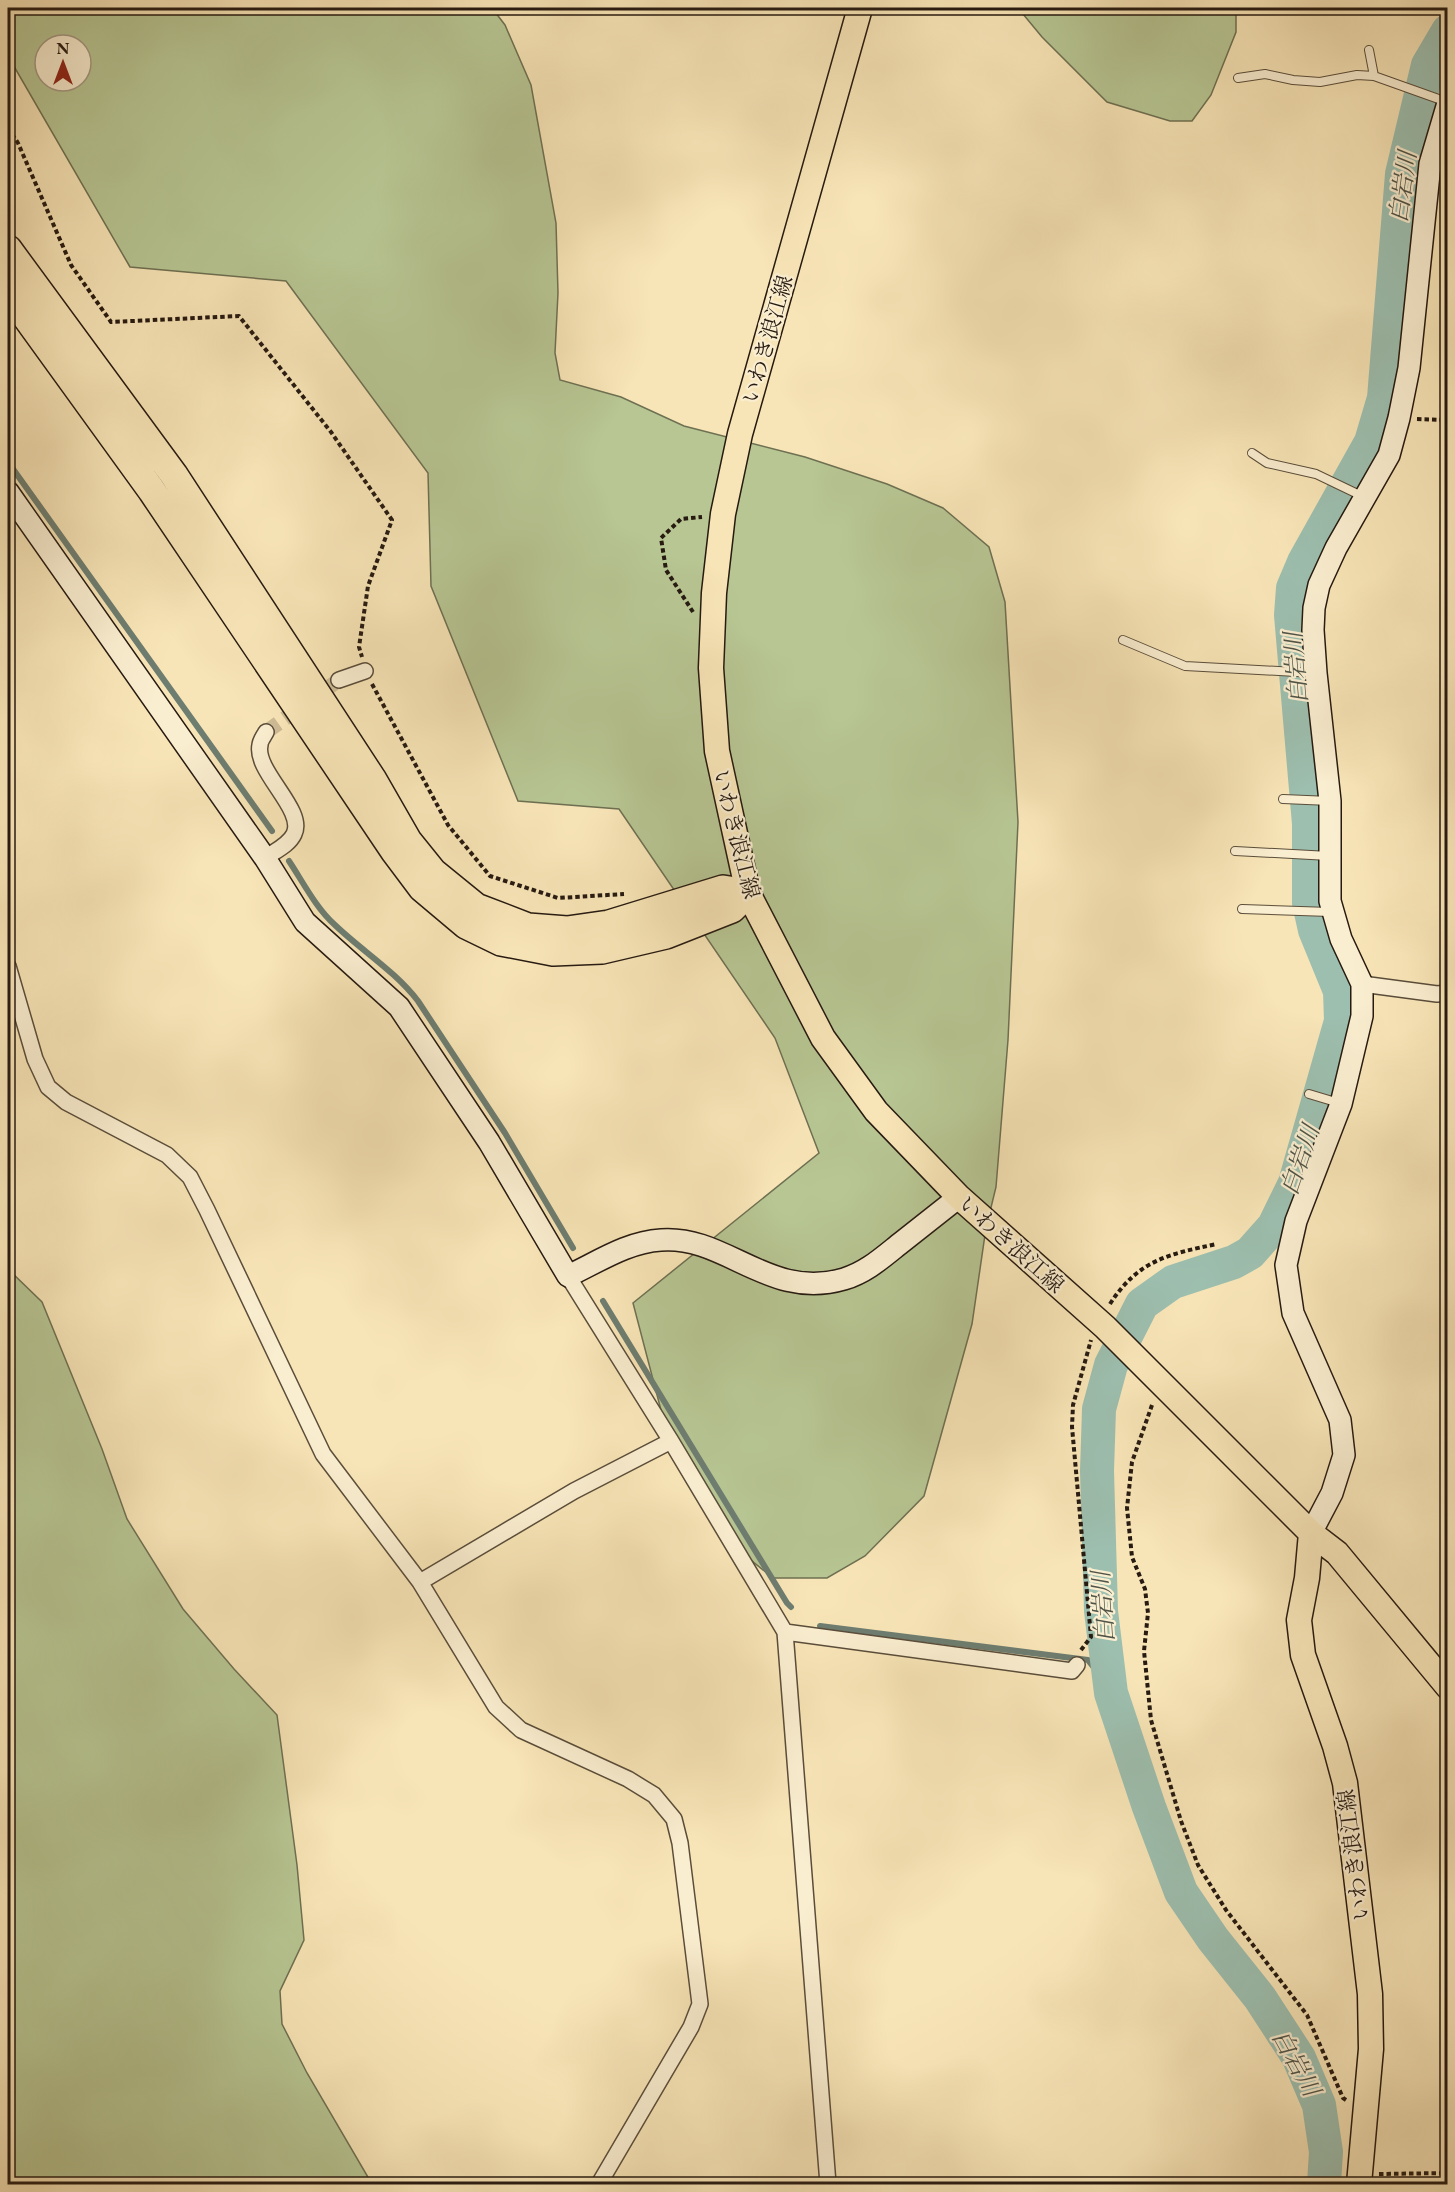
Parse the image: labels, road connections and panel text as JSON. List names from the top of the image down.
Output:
{
  "streets": {
    "main road": ["いわき浪江線"]
  },
  "water": ["白岩川"],
  "north": "top"
}
